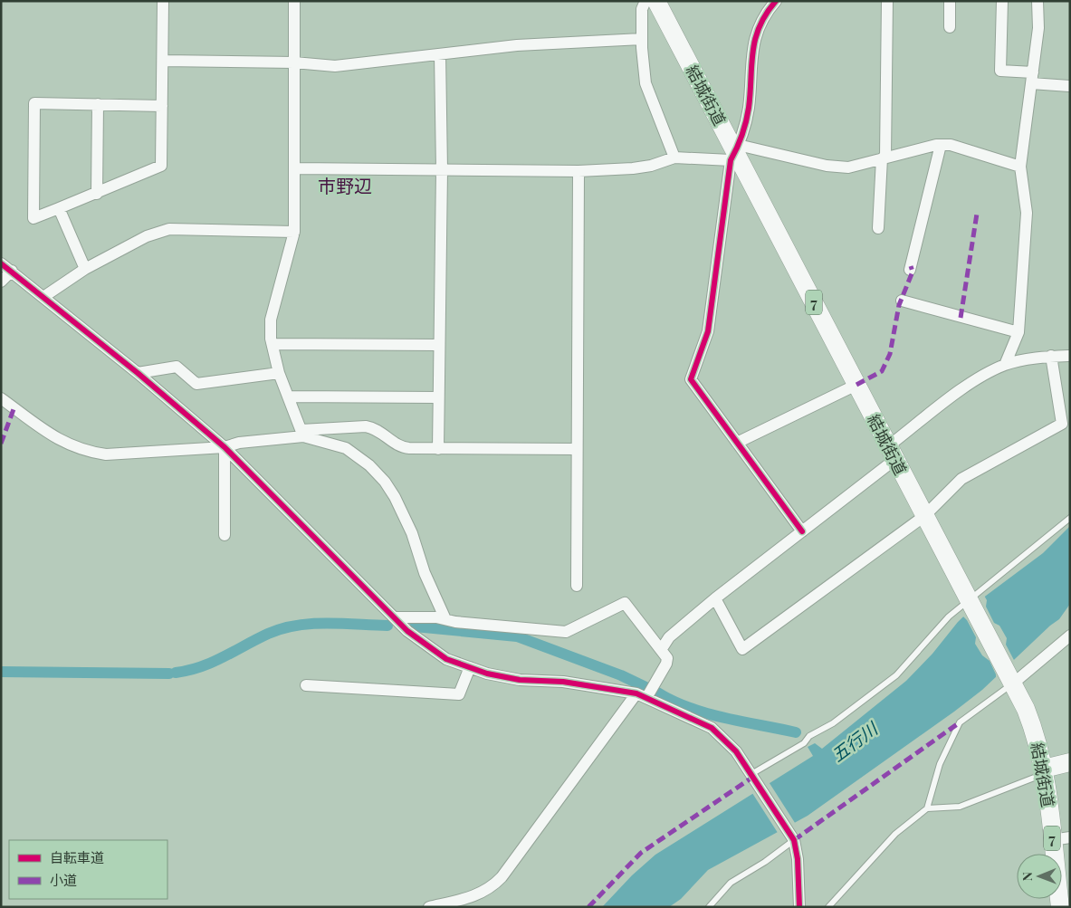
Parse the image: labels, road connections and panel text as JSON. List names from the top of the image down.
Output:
{
  "streets": {
    "main road": ["結城街道", "7"]
  },
  "districts": ["市野辺"],
  "water": ["五行川"],
  "legend": ["自転車道", "小道"],
  "north": "left"
}
